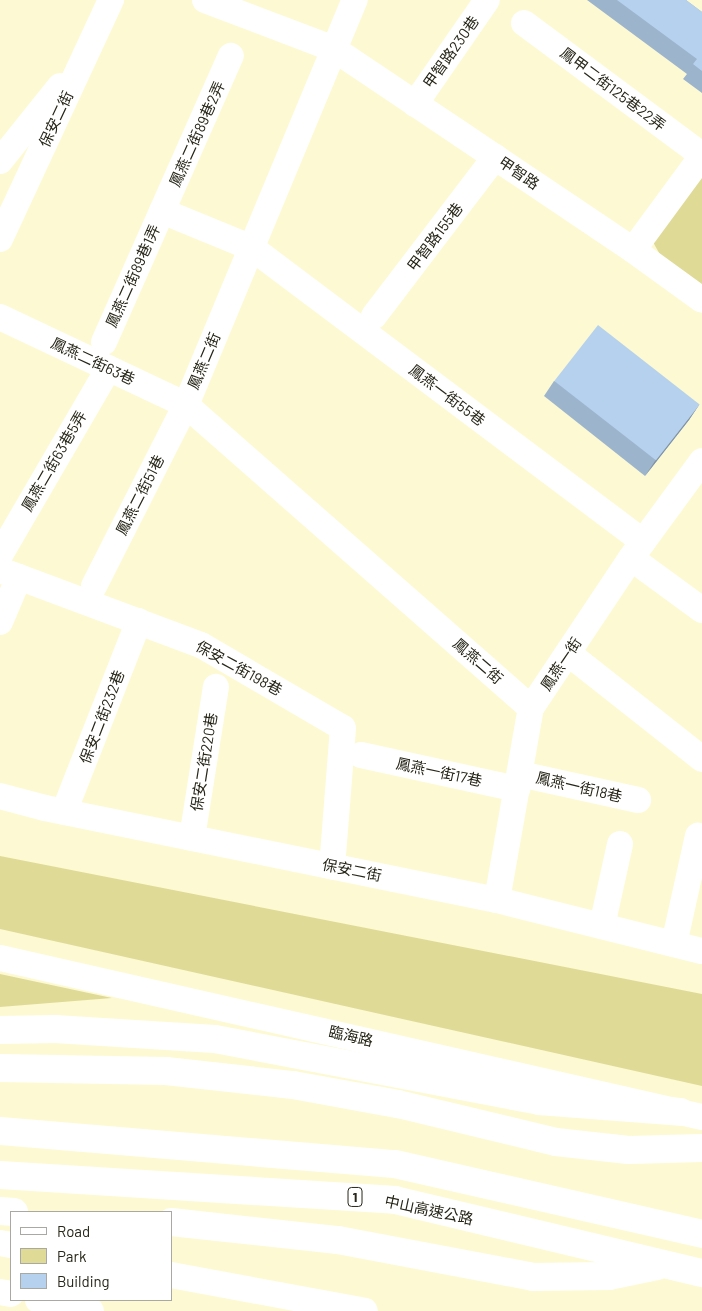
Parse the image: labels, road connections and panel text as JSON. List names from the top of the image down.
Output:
{
  "streets": {
    "highway": ["1", "中山高速公路"],
    "street": [
      "甲智路230巷",
      "鳳甲二街125巷22弄",
      "保安二街",
      "鳳燕二街89巷2弄",
      "甲智路",
      "甲智路155巷",
      "鳳燕二街89巷1弄",
      "鳳燕二街63巷",
      "鳳燕二街",
      "鳳燕一街55巷",
      "鳳燕二街63巷5弄",
      "鳳燕二街51巷",
      "鳳燕一街",
      "保安二街198巷",
      "保安二街232巷",
      "保安二街220巷",
      "鳳燕一街17巷",
      "鳳燕一街18巷",
      "臨海路"
    ]
  },
  "crossings": [
    ["甲智路230巷", "甲智路"],
    ["保安二街", "鳳燕一街"],
    ["保安二街", "保安二街198巷"],
    ["保安二街", "保安二街232巷"],
    ["保安二街", "保安二街220巷"],
    ["鳳燕二街89巷2弄", "鳳燕二街89巷1弄"],
    ["鳳燕二街89巷2弄", "鳳燕一街55巷"],
    ["甲智路", "甲智路155巷"],
    ["甲智路", "鳳燕二街"],
    ["鳳燕二街89巷1弄", "鳳燕一街55巷"],
    ["鳳燕二街63巷", "鳳燕二街"],
    ["鳳燕二街63巷", "鳳燕二街63巷5弄"],
    ["鳳燕二街63巷", "鳳燕二街51巷"],
    ["鳳燕二街", "鳳燕一街55巷"],
    ["鳳燕二街", "鳳燕二街51巷"],
    ["鳳燕二街", "鳳燕一街"],
    ["鳳燕一街55巷", "鳳燕一街"],
    ["鳳燕一街", "鳳燕一街17巷"],
    ["鳳燕一街", "鳳燕一街18巷"],
    ["保安二街198巷", "保安二街232巷"],
    ["鳳燕一街17巷", "鳳燕一街18巷"]
  ],
  "legend": ["Road", "Park", "Building"]
}
